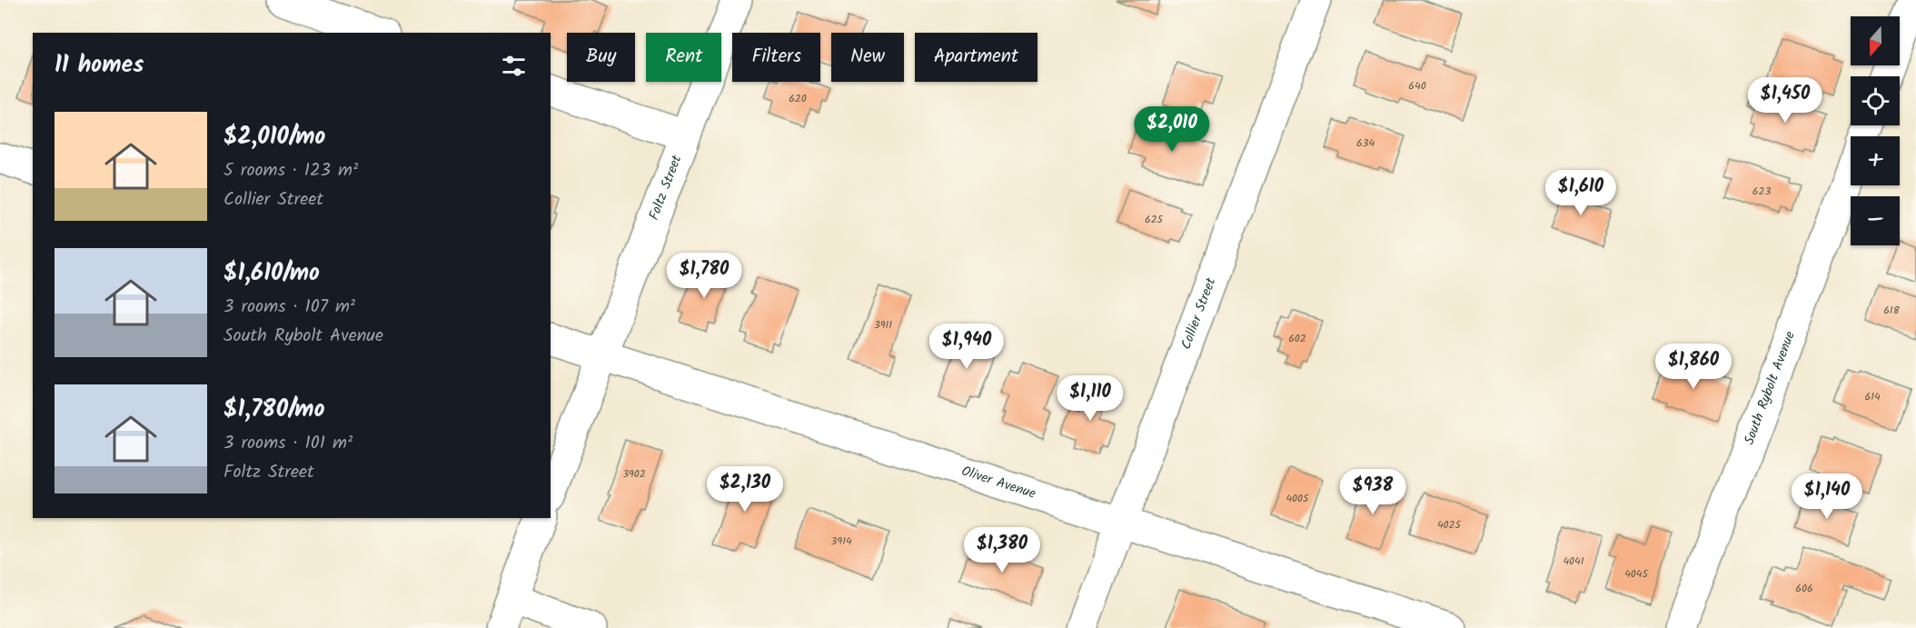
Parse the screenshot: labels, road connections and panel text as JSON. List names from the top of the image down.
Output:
{
  "streets": {
    "street": [
      "Foltz Street",
      "Collier Street",
      "South Rybolt Avenue",
      "Oliver Avenue"
    ]
  },
  "crossings": [
    ["Foltz Street", "Oliver Avenue"],
    ["Collier Street", "Oliver Avenue"]
  ],
  "house_numbers": [
    "640",
    "620",
    "634",
    "623",
    "625",
    "618",
    "3911",
    "602",
    "614",
    "3902",
    "4005",
    "4025",
    "3914",
    "4041",
    "4045",
    "606"
  ],
  "north": "bottom",
  "page": {
    "map_buttons": ["+", "−"],
    "chip": [
      "Buy",
      "Rent",
      "Filters",
      "New",
      "Apartment"
    ],
    "heading": "11 homes",
    "price": [
      "$1,450",
      "$2,010",
      "$1,610",
      "$1,780",
      "$1,940",
      "$1,860",
      "$1,110",
      "$2,130",
      "$938",
      "$1,140",
      "$1,380"
    ],
    "list": [
      {
        "name": "$2,010/mo",
        "note": "5 rooms · 123 m² · Collier Street"
      },
      {
        "name": "$1,610/mo",
        "note": "3 rooms · 107 m² · South Rybolt Avenue"
      },
      {
        "name": "$1,780/mo",
        "note": "3 rooms · 101 m² · Foltz Street"
      }
    ]
  }
}
